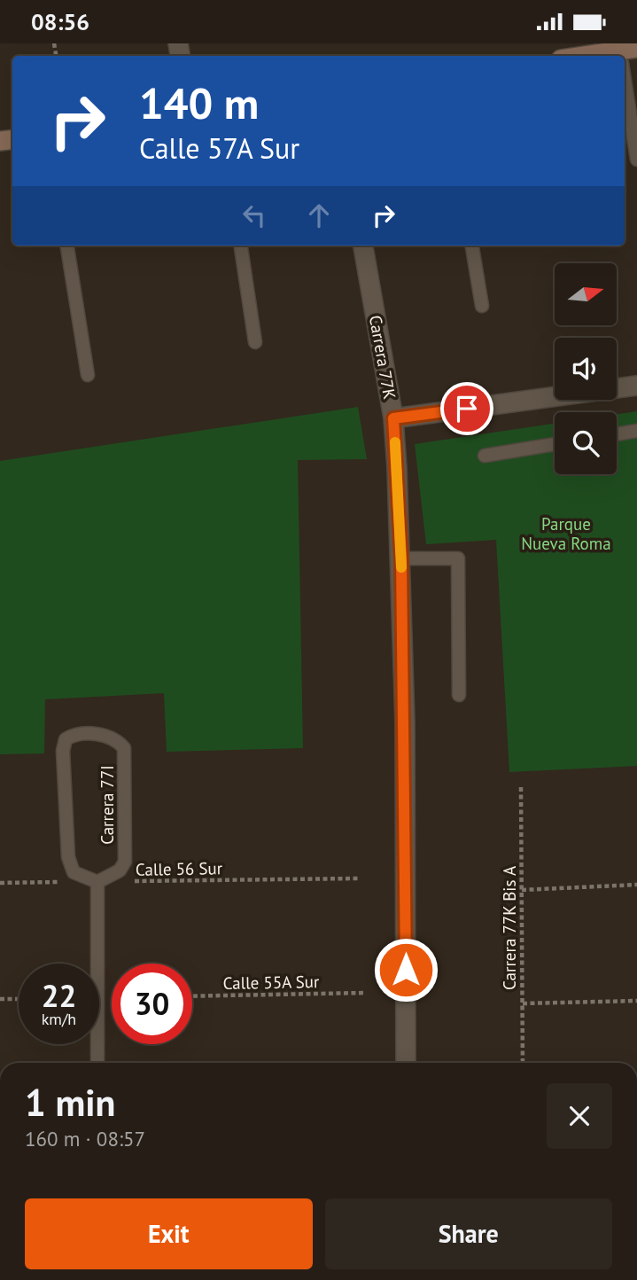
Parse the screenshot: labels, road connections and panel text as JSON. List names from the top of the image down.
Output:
{
  "streets": {
    "street": ["Carrera 77K"],
    "lane": ["Carrera 77I"],
    "path": ["Calle 56 Sur", "Carrera 77K Bis A", "Calle 55A Sur"]
  },
  "crossings": [
    ["Carrera 77I", "Calle 56 Sur"]
  ],
  "parks": ["Parque Nueva Roma"],
  "north": "right",
  "page": {
    "status": "08:56",
    "turn": ["140 m", "Calle 57A Sur"],
    "speed": "22 km/h",
    "limit": "30",
    "heading": ["1 min", "160 m · 08:57"],
    "buttons": ["Exit", "Share"]
  }
}
